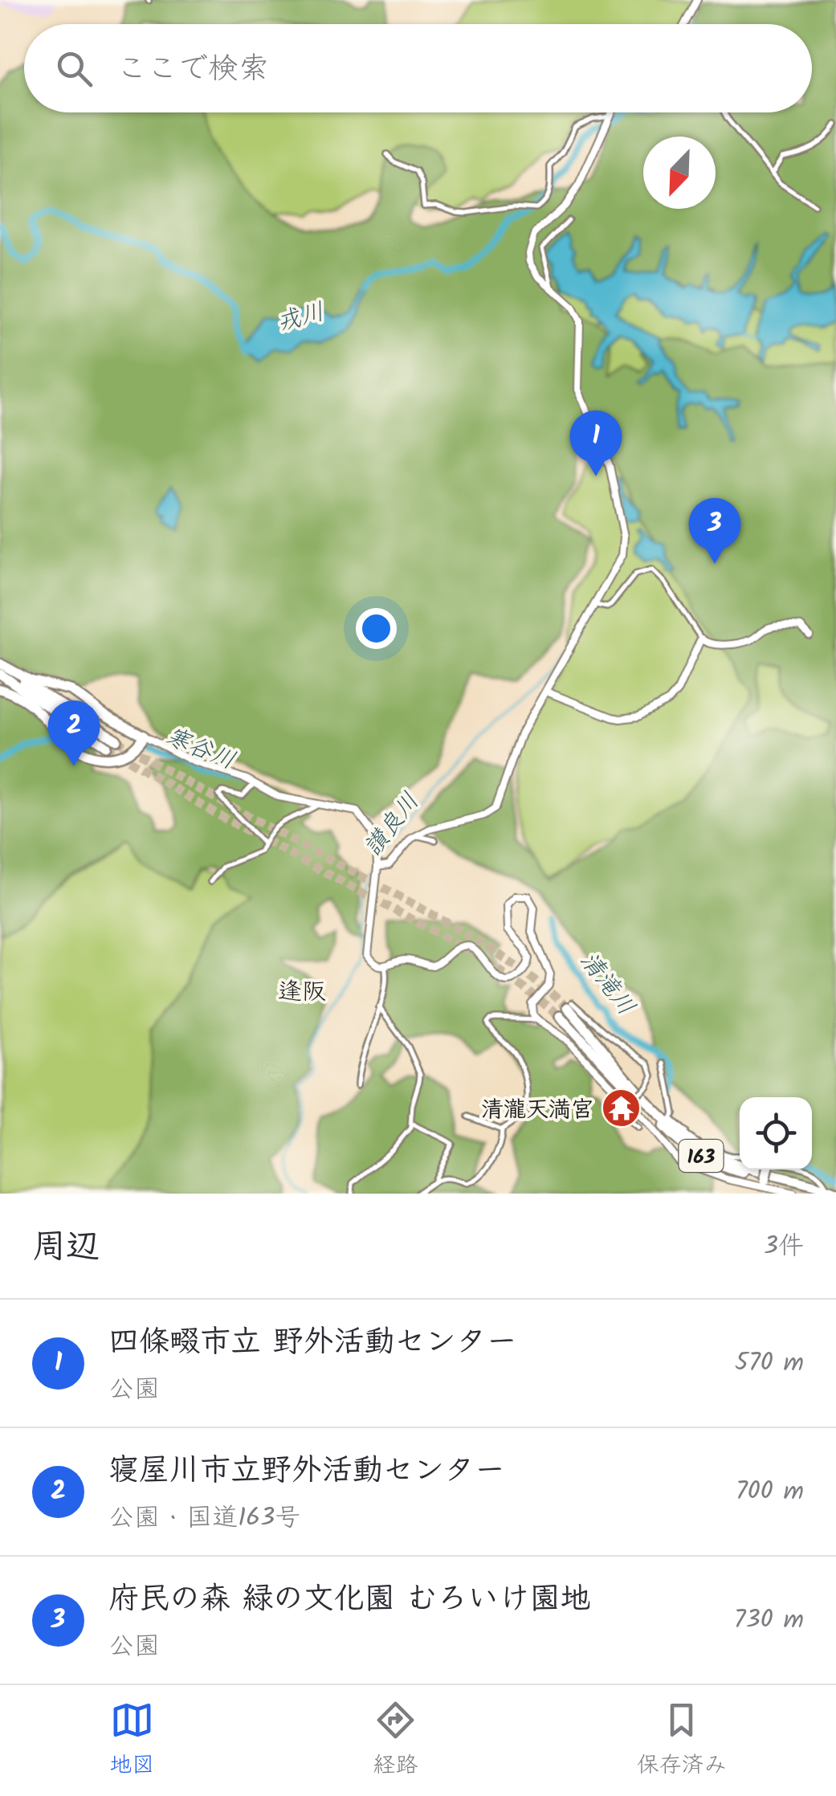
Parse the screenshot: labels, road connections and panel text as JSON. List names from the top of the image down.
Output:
{
  "streets": {
    "highway": ["163"]
  },
  "districts": ["逢阪"],
  "water": [
    "戎川",
    "寒谷川",
    "讃良川",
    "清滝川"
  ],
  "places": {
    "temple": ["清瀧天満宮"]
  },
  "north": "bottom left",
  "page": {
    "search": "ここで検索",
    "pins": ["1", "3", "2"],
    "heading": ["周辺", "3件"],
    "list": [
      {
        "mark": "1",
        "name": "四條畷市立 野外活動センター",
        "note": "公園",
        "value": "570 m"
      },
      {
        "mark": "2",
        "name": "寝屋川市立野外活動センター",
        "note": "公園 · 国道163号",
        "value": "700 m"
      },
      {
        "mark": "3",
        "name": "府民の森 緑の文化園 むろいけ園地",
        "note": "公園",
        "value": "730 m"
      }
    ],
    "nav": ["地図", "経路", "保存済み"]
  }
}
